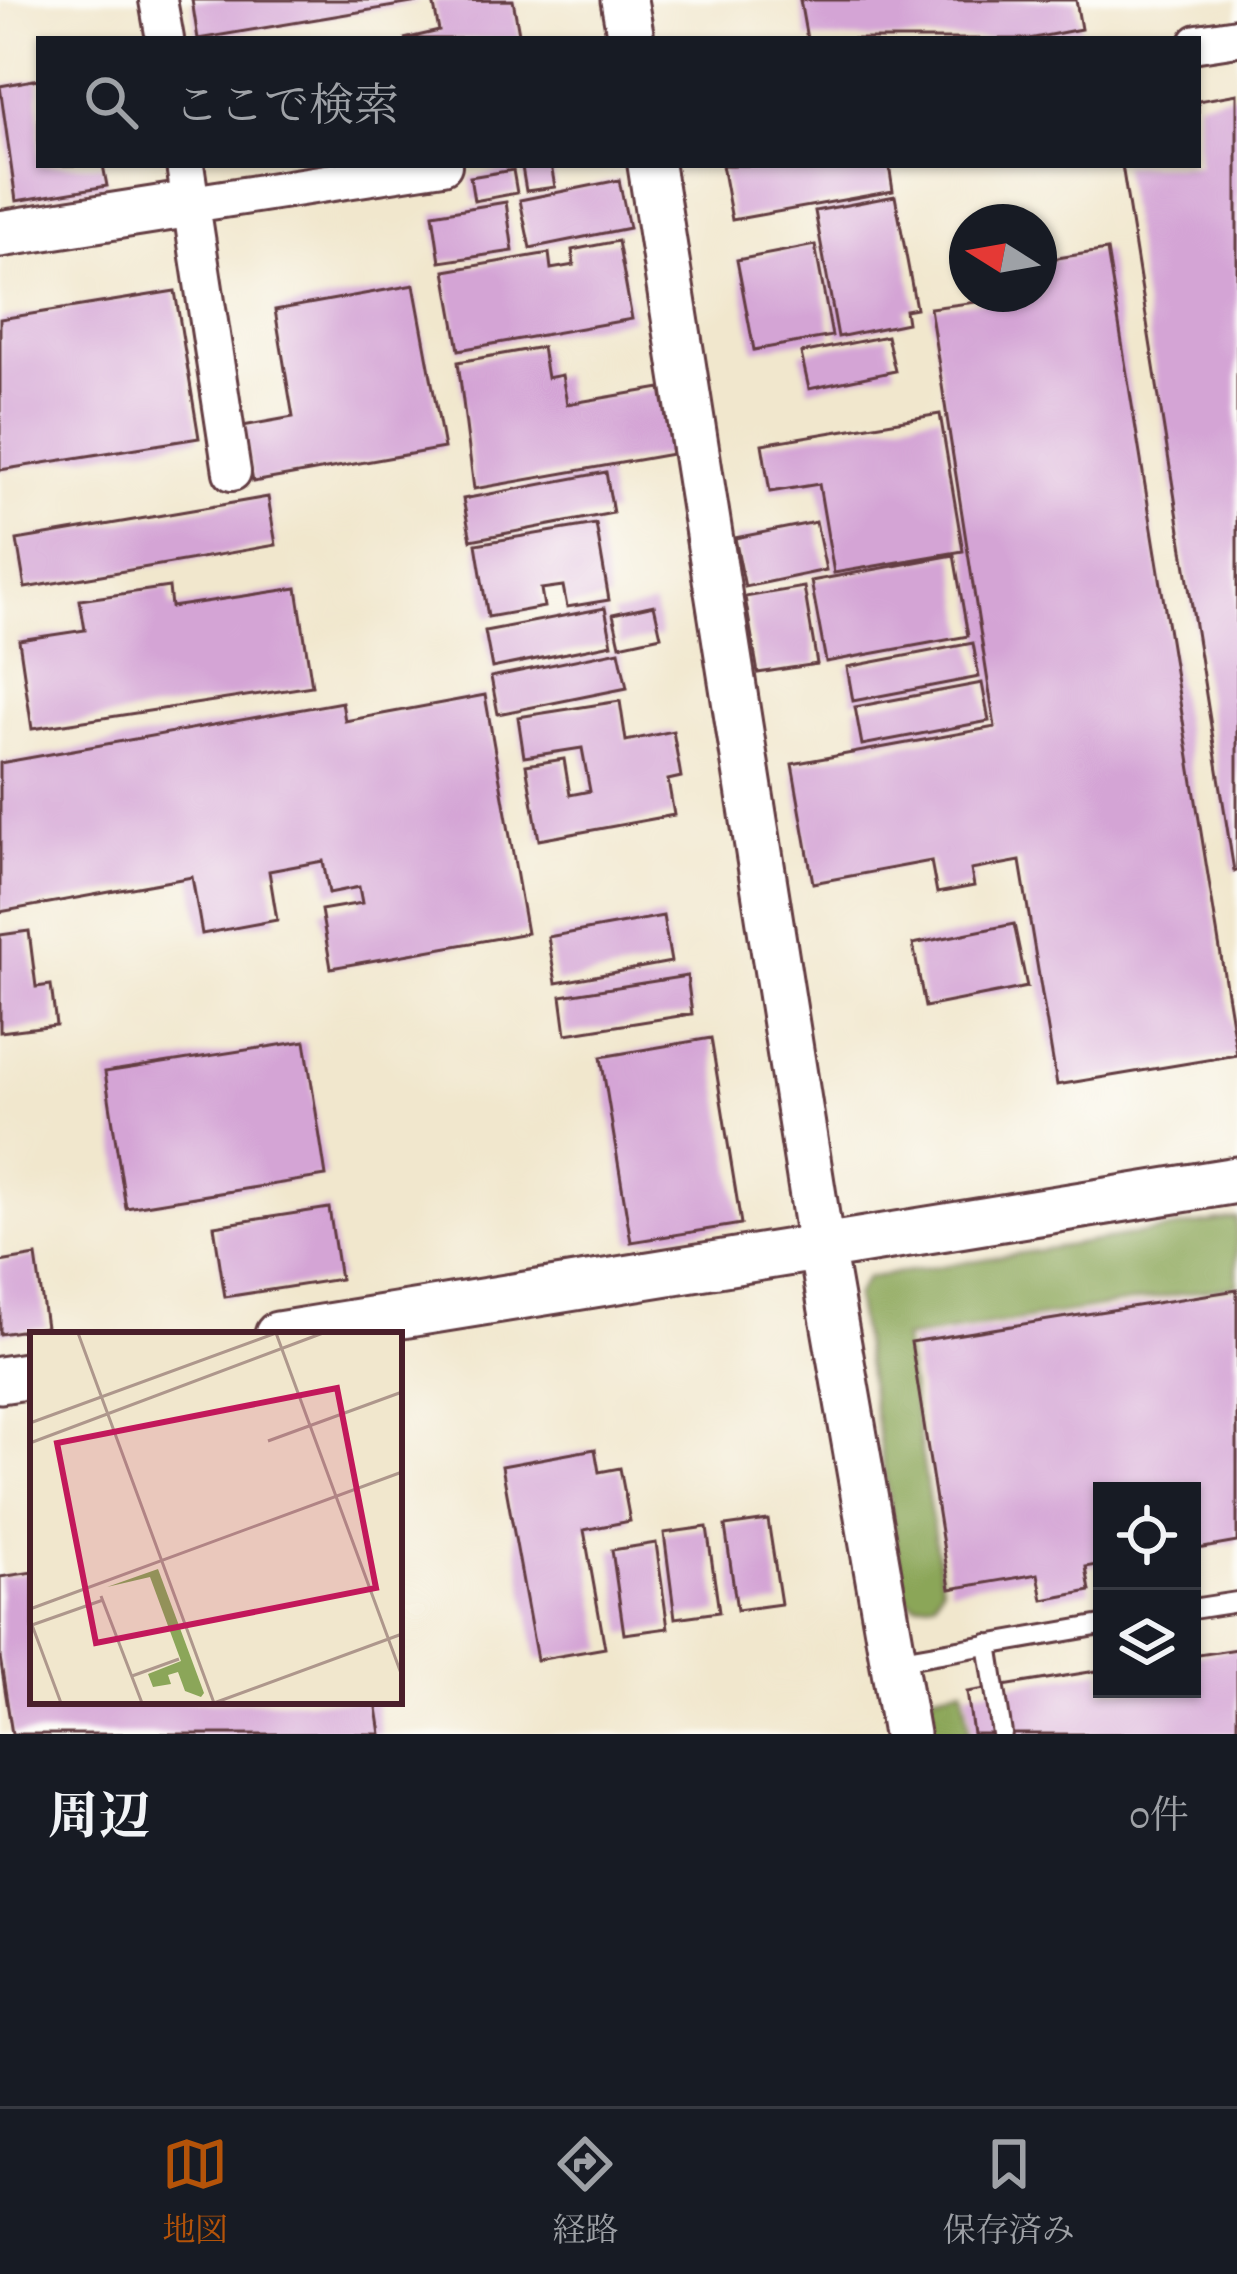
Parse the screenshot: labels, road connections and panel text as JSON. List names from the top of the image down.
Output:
{
  "north": "left",
  "page": {
    "search": "ここで検索",
    "heading": ["周辺", "0件"],
    "nav": ["地図", "経路", "保存済み"]
  }
}
